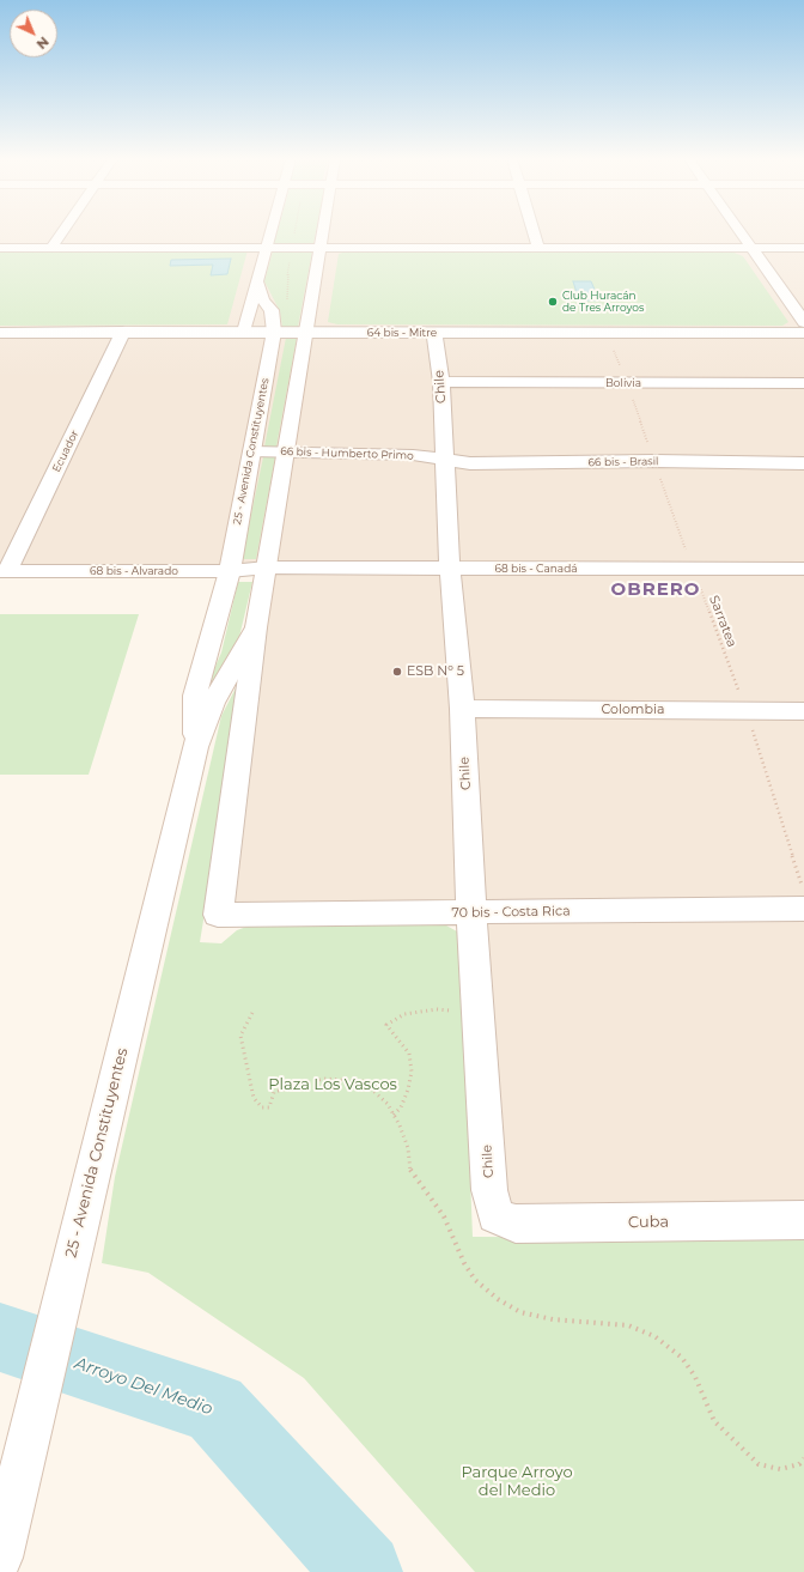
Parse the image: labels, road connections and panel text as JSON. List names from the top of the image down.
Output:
{
  "streets": {
    "street": [
      "64 bis - Mitre",
      "Bolivia",
      "Chile",
      "Ecuador",
      "25 - Avenida Constituyentes",
      "66 bis - Humberto Primo",
      "66 bis - Brasil",
      "68 bis - Canadá",
      "68 bis - Alvarado",
      "Colombia",
      "70 bis - Costa Rica",
      "Cuba"
    ],
    "path": ["Sarratea"]
  },
  "crossings": [
    ["64 bis - Mitre", "Chile"],
    ["64 bis - Mitre", "Ecuador"],
    ["64 bis - Mitre", "25 - Avenida Constituyentes"],
    ["64 bis - Mitre", "Sarratea"],
    ["Bolivia", "Chile"],
    ["Bolivia", "Sarratea"],
    ["Chile", "66 bis - Humberto Primo"],
    ["Chile", "66 bis - Brasil"],
    ["Chile", "68 bis - Canadá"],
    ["Chile", "Colombia"],
    ["Chile", "70 bis - Costa Rica"],
    ["Chile", "Cuba"],
    ["Ecuador", "68 bis - Alvarado"],
    ["25 - Avenida Constituyentes", "66 bis - Humberto Primo"],
    ["25 - Avenida Constituyentes", "68 bis - Canadá"],
    ["25 - Avenida Constituyentes", "68 bis - Alvarado"],
    ["25 - Avenida Constituyentes", "70 bis - Costa Rica"],
    ["66 bis - Humberto Primo", "66 bis - Brasil"],
    ["66 bis - Brasil", "Sarratea"],
    ["68 bis - Canadá", "68 bis - Alvarado"],
    ["68 bis - Canadá", "Sarratea"],
    ["Sarratea", "Colombia"]
  ],
  "districts": ["OBRERO"],
  "water": ["Arroyo Del Medio"],
  "parks": ["Plaza Los Vascos", "Parque Arroyo del Medio"],
  "places": ["Club Huracán de Tres Arroyos", "ESB Nº 5"],
  "north": "bottom right"
}
